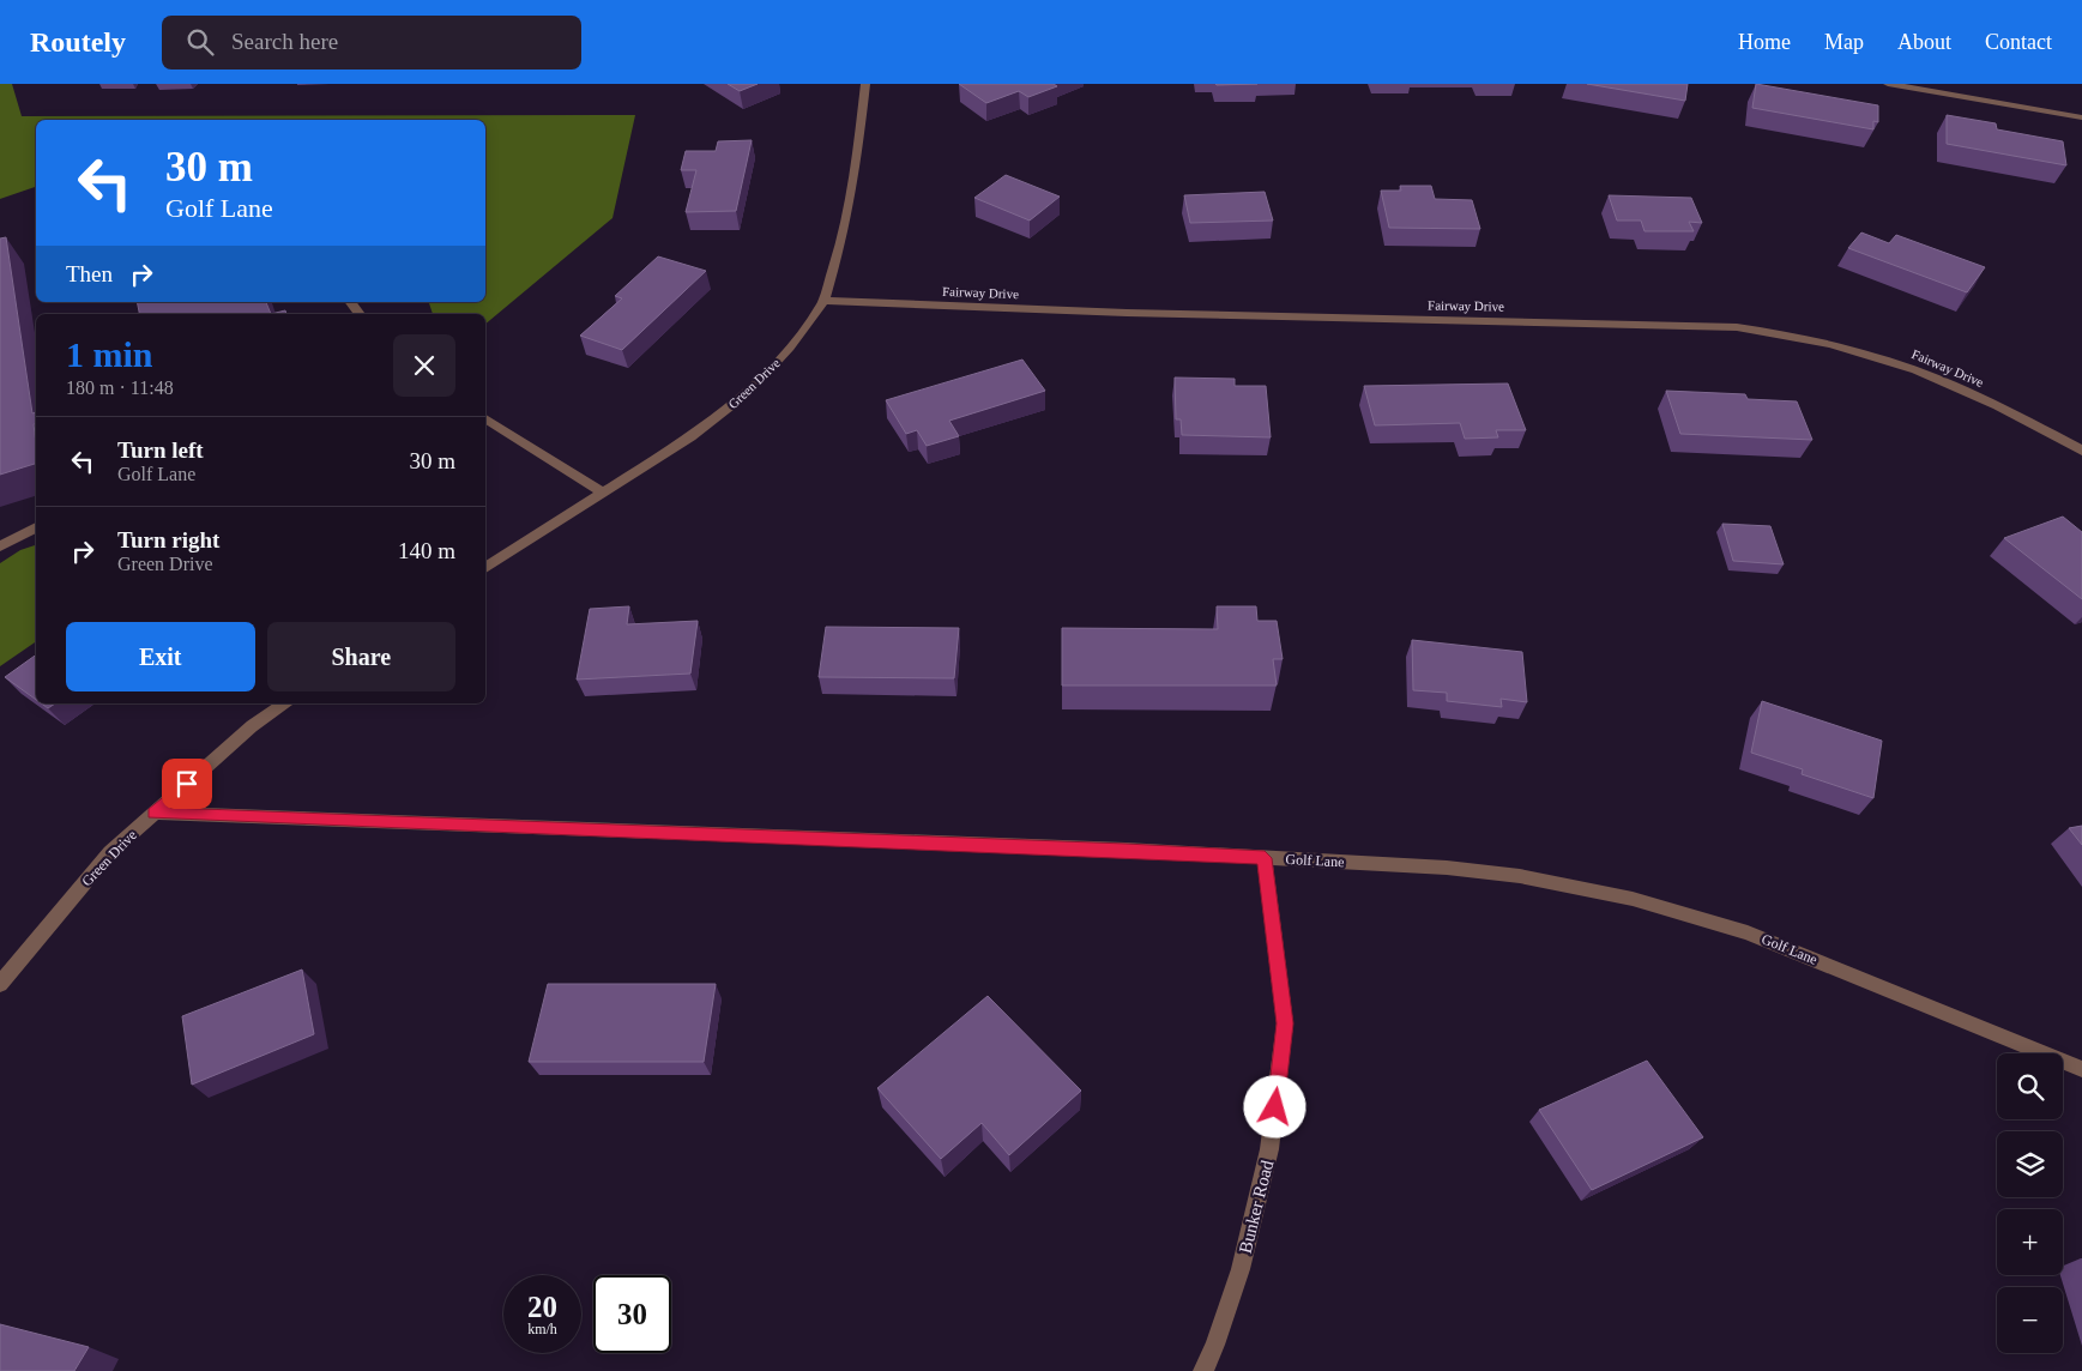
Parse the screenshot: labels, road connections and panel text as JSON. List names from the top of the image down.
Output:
{
  "streets": {
    "street": [
      "Fairway Drive",
      "Green Drive",
      "Golf Lane",
      "Bunker Road"
    ]
  },
  "crossings": [
    ["Fairway Drive", "Green Drive"],
    ["Green Drive", "Golf Lane"],
    ["Golf Lane", "Bunker Road"]
  ],
  "page": {
    "header": "Routely",
    "search": "Search here",
    "nav": [
      "Home",
      "Map",
      "About",
      "Contact"
    ],
    "turn": ["30 m", "Golf Lane"],
    "then": "Then",
    "heading": ["1 min", "180 m · 11:48"],
    "list": [
      {
        "name": "Turn left",
        "note": "Golf Lane",
        "value": "30 m"
      },
      {
        "name": "Turn right",
        "note": "Green Drive",
        "value": "140 m"
      }
    ],
    "buttons": ["Exit", "Share"],
    "map_buttons": ["+", "−"],
    "speed": "20 km/h",
    "limit": "30"
  }
}
